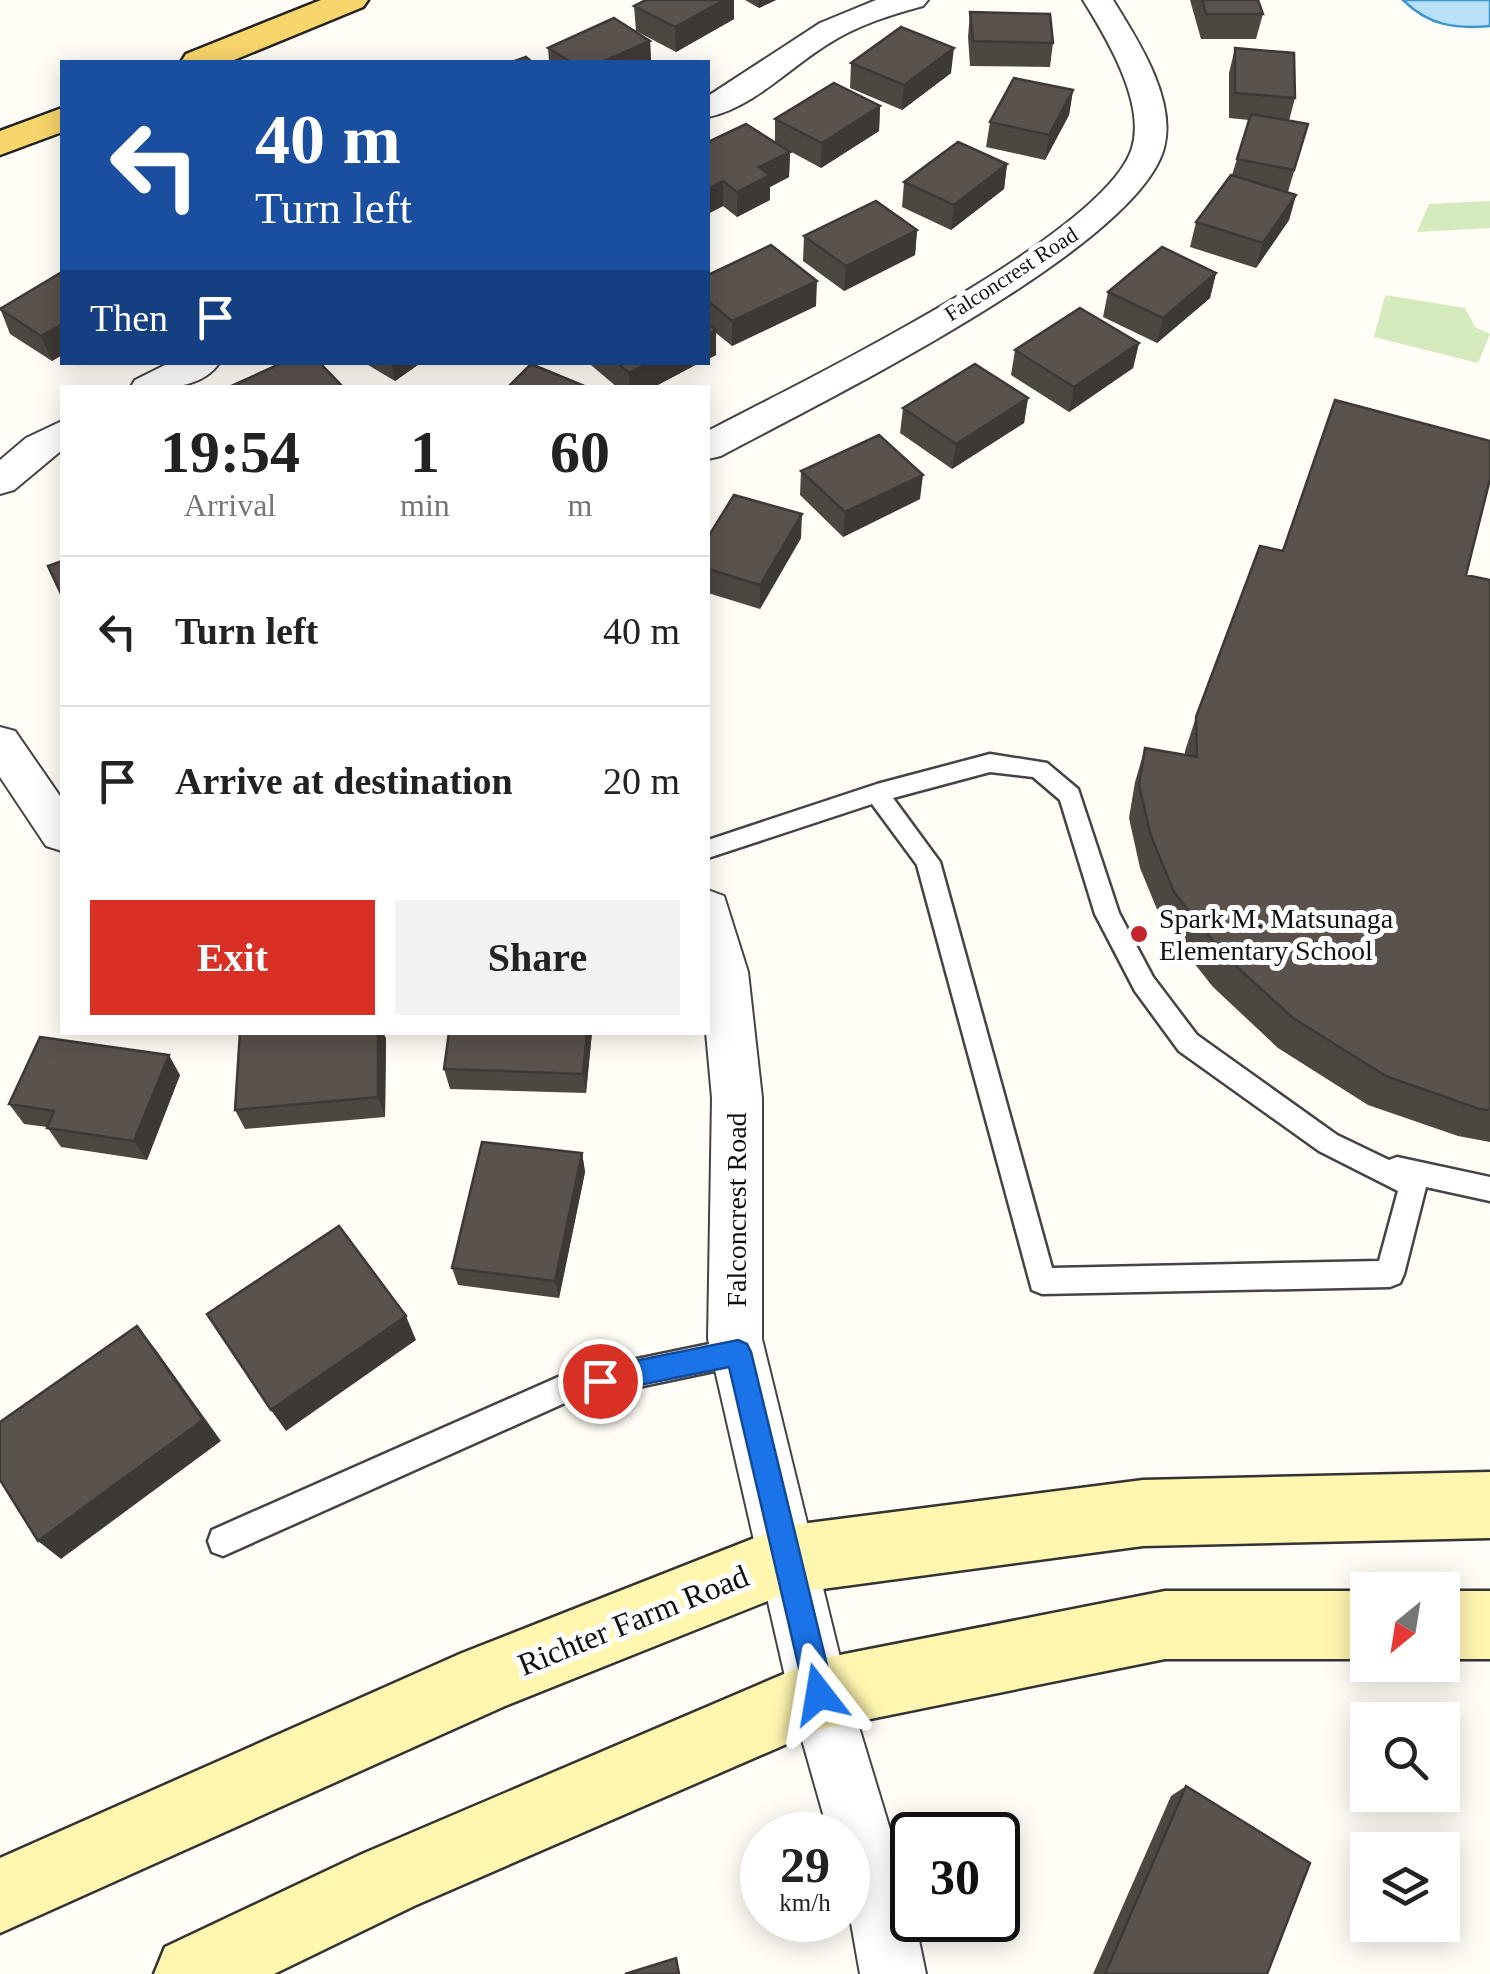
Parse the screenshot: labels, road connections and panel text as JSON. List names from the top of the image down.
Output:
{
  "streets": {
    "main road": ["Richter Farm Road"],
    "street": ["Falconcrest Road"]
  },
  "crossings": [
    ["Falconcrest Road", "Richter Farm Road"]
  ],
  "places": ["Spark M. Matsunaga Elementary School"],
  "north": "bottom left",
  "page": {
    "turn": ["40 m", "Turn left"],
    "then": "Then",
    "eta": [
      "19:54",
      "Arrival",
      "1",
      "min",
      "60",
      "m"
    ],
    "list": [
      {
        "name": "Turn left",
        "value": "40 m"
      },
      {
        "name": "Arrive at destination",
        "value": "20 m"
      }
    ],
    "buttons": ["Exit", "Share"],
    "speed": "29 km/h",
    "limit": "30"
  }
}
